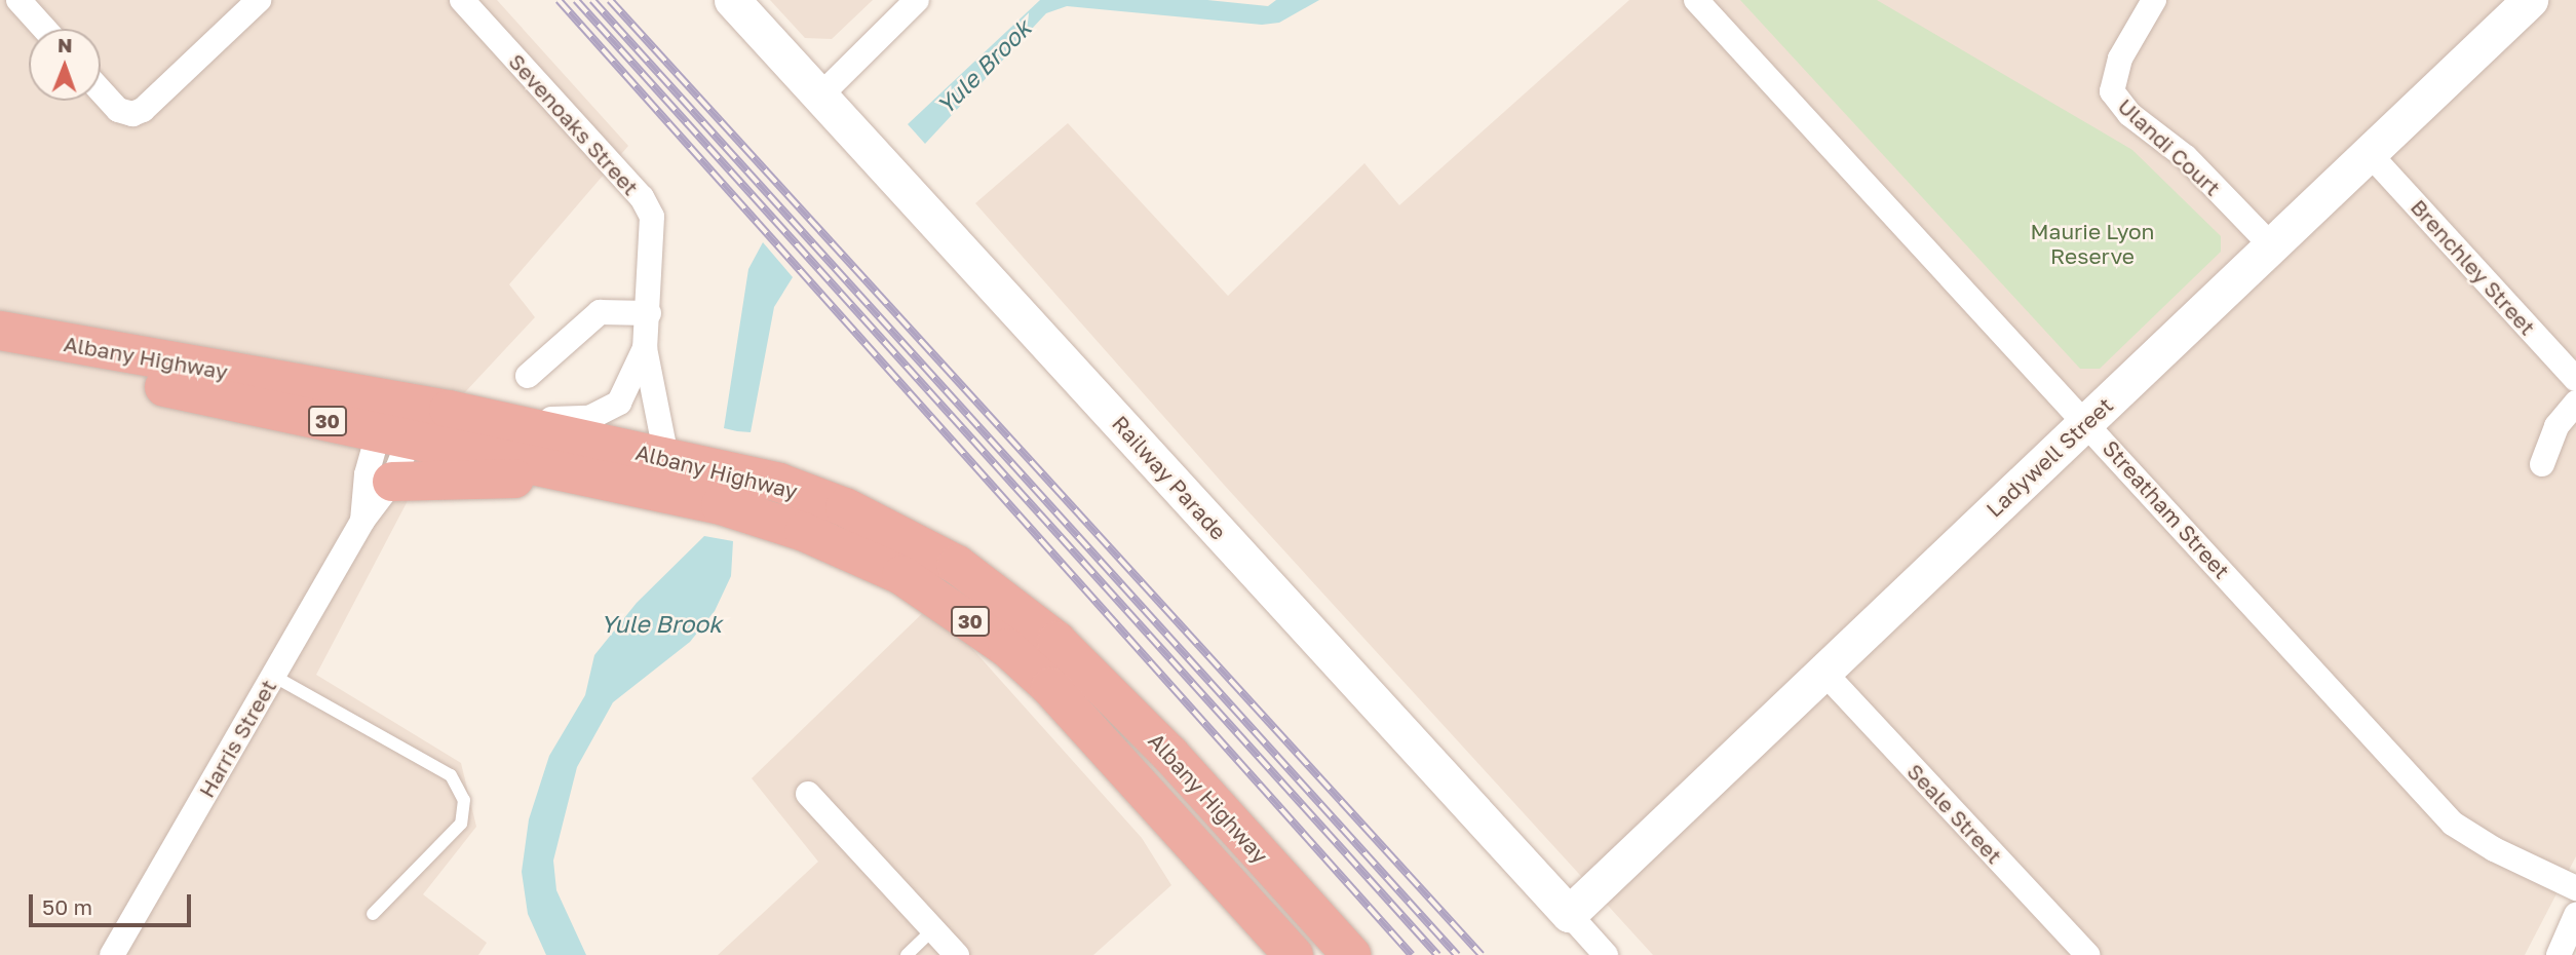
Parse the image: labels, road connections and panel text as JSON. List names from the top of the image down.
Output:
{
  "streets": {
    "highway": ["Albany Highway", "30"],
    "street": [
      "Sevenoaks Street",
      "Ulandi Court",
      "Brenchley Street",
      "Ladywell Street",
      "Railway Parade",
      "Streatham Street",
      "Harris Street",
      "Seale Street"
    ]
  },
  "crossings": [
    ["Sevenoaks Street", "Albany Highway"],
    ["Sevenoaks Street", "Harris Street"],
    ["Ulandi Court", "Ladywell Street"],
    ["Brenchley Street", "Ladywell Street"],
    ["Albany Highway", "Harris Street"],
    ["Ladywell Street", "Railway Parade"],
    ["Ladywell Street", "Streatham Street"],
    ["Ladywell Street", "Seale Street"]
  ],
  "water": ["Yule Brook"],
  "parks": ["Maurie Lyon Reserve"],
  "scale_bar": "50 m",
  "north": "top"
}
